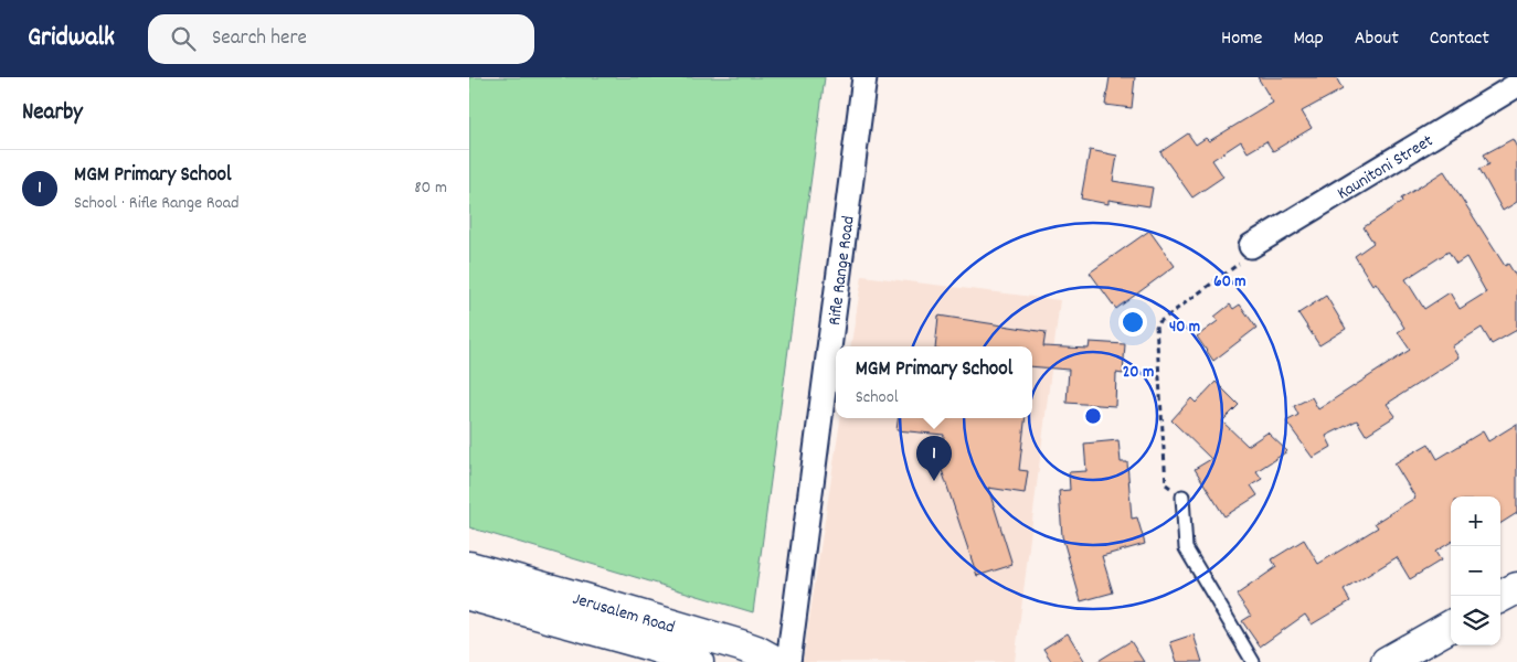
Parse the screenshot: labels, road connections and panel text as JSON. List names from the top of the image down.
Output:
{
  "streets": {
    "main road": ["Jerusalem Road"],
    "street": ["Kaunitoni Street", "Rifle Range Road"]
  },
  "page": {
    "header": "Gridwalk",
    "search": "Search here",
    "nav": [
      "Home",
      "Map",
      "About",
      "Contact"
    ],
    "heading": "Nearby",
    "list": [
      {
        "mark": "1",
        "name": "MGM Primary School",
        "note": "School · Rifle Range Road",
        "value": "80 m"
      }
    ],
    "popup": ["MGM Primary School", "School"],
    "pins": "1",
    "map_buttons": ["+", "−"]
  },
  "rings": ["60 m", "40 m", "20 m"]
}
